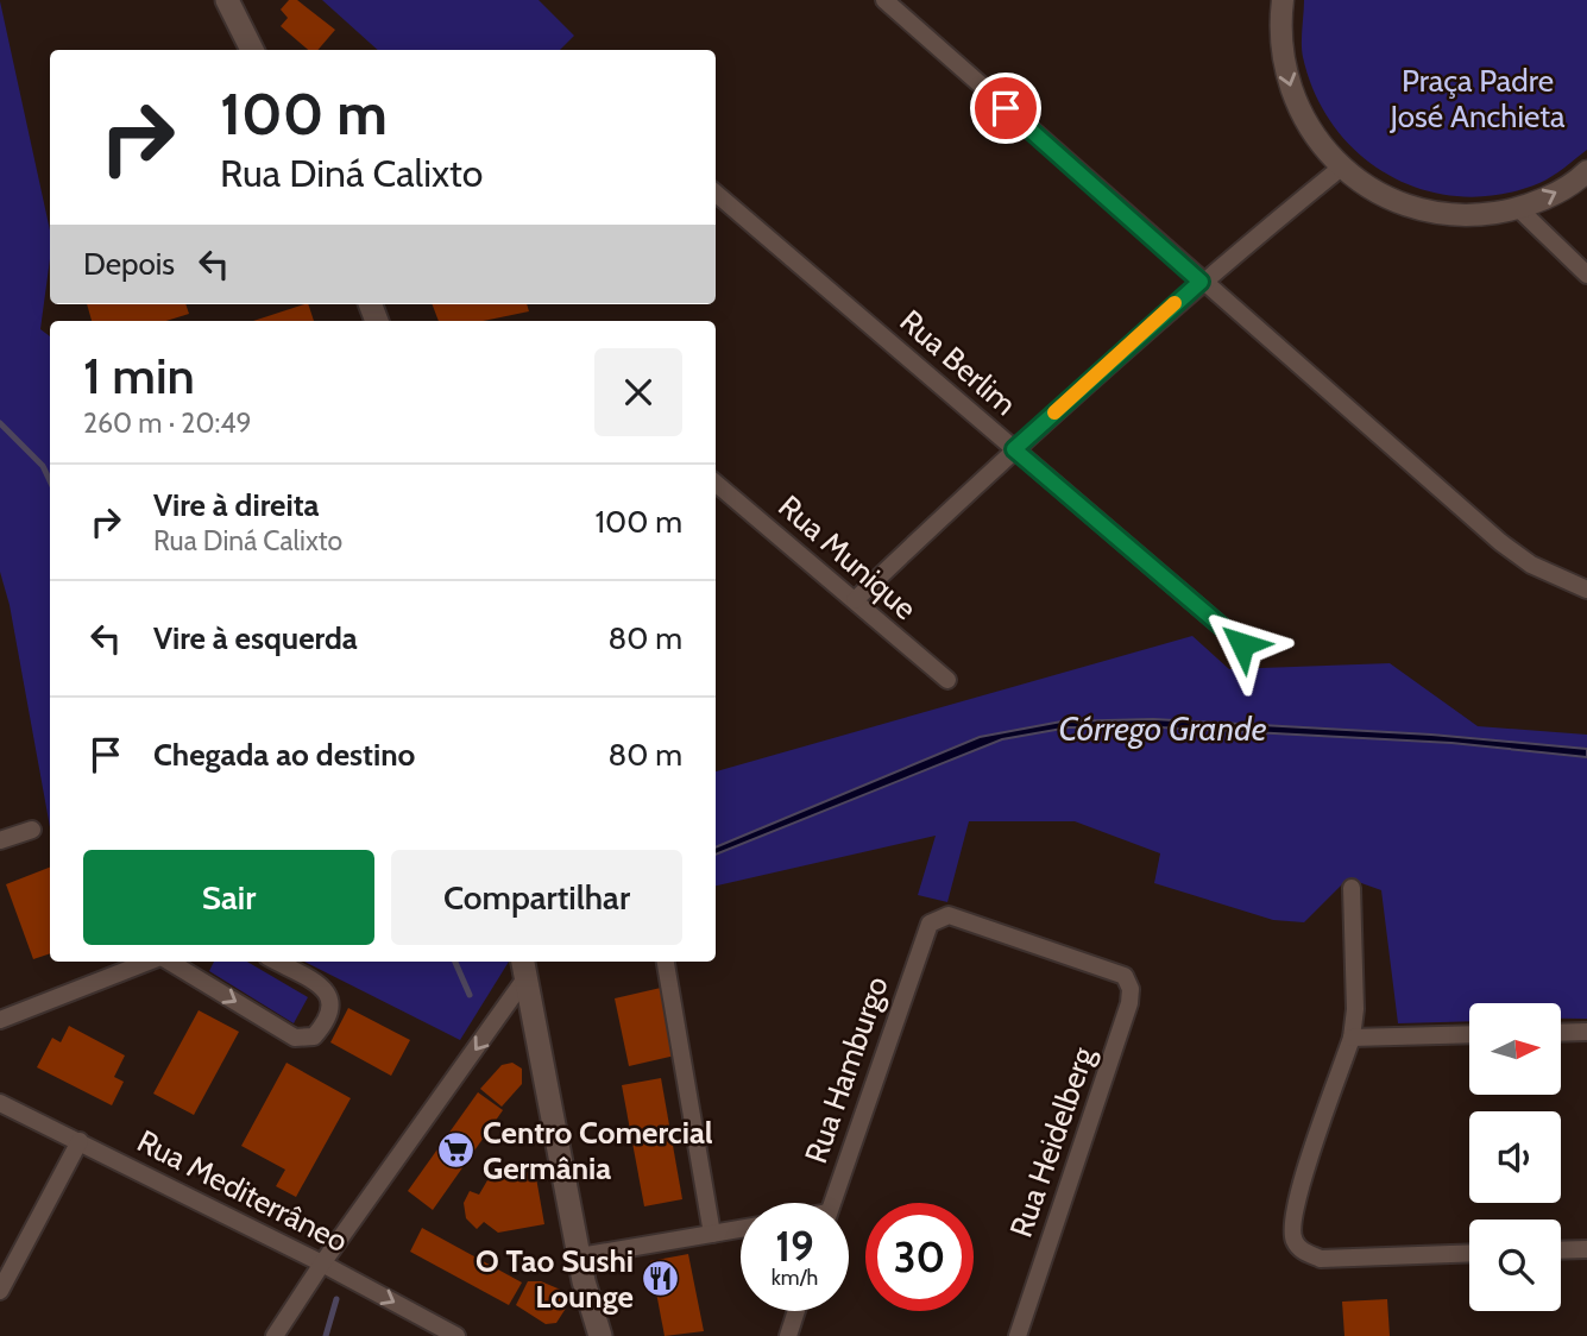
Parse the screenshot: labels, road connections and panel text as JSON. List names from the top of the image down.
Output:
{
  "streets": {
    "street": [
      "Rua Berlim",
      "Rua Munique",
      "Rua Hamburgo",
      "Rua Heidelberg",
      "Rua Mediterrâneo"
    ]
  },
  "crossings": [
    ["Rua Hamburgo", "Rua Heidelberg"]
  ],
  "water": ["Córrego Grande"],
  "parks": ["Praça Padre José Anchieta"],
  "places": {
    "supermarket": ["Centro Comercial Germânia"],
    "restaurant": ["O Tao Sushi Lounge"]
  },
  "north": "right",
  "page": {
    "turn": ["100 m", "Rua Diná Calixto"],
    "then": "Depois",
    "heading": ["1 min", "260 m · 20:49"],
    "list": [
      {
        "name": "Vire à direita",
        "note": "Rua Diná Calixto",
        "value": "100 m"
      },
      {
        "name": "Vire à esquerda",
        "value": "80 m"
      },
      {
        "name": "Chegada ao destino",
        "value": "80 m"
      }
    ],
    "buttons": ["Sair", "Compartilhar"],
    "speed": "19 km/h",
    "limit": "30"
  }
}
